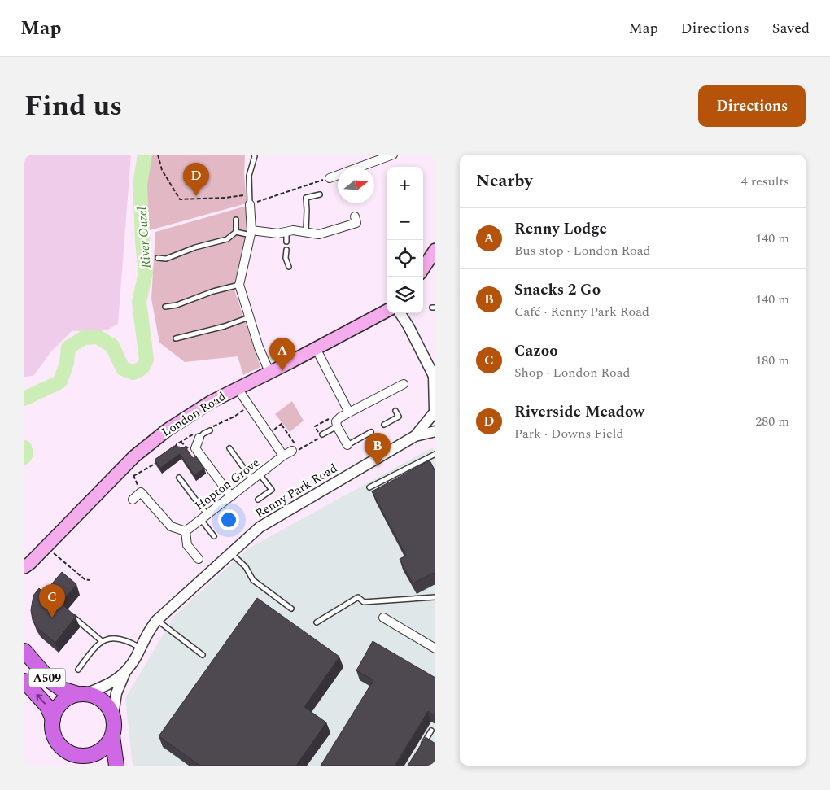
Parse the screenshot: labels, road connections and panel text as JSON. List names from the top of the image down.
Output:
{
  "streets": {
    "highway": ["A509"],
    "main road": ["London Road"],
    "street": ["Hopton Grove", "Renny Park Road"]
  },
  "crossings": [
    ["Renny Park Road", "A509"]
  ],
  "water": ["River Ouzel"],
  "north": "right",
  "page": {
    "header": "Map",
    "nav": ["Map", "Directions", "Saved"],
    "title": "Find us",
    "buttons": "Directions",
    "heading": ["Nearby", "4 results"],
    "pins": [
      "D",
      "A",
      "B",
      "C"
    ],
    "map_buttons": ["+", "−"],
    "list": [
      {
        "mark": "A",
        "name": "Renny Lodge",
        "note": "Bus stop · London Road",
        "value": "140 m"
      },
      {
        "mark": "B",
        "name": "Snacks 2 Go",
        "note": "Café · Renny Park Road",
        "value": "140 m"
      },
      {
        "mark": "C",
        "name": "Cazoo",
        "note": "Shop · London Road",
        "value": "180 m"
      },
      {
        "mark": "D",
        "name": "Riverside Meadow",
        "note": "Park · Downs Field",
        "value": "280 m"
      }
    ]
  }
}
